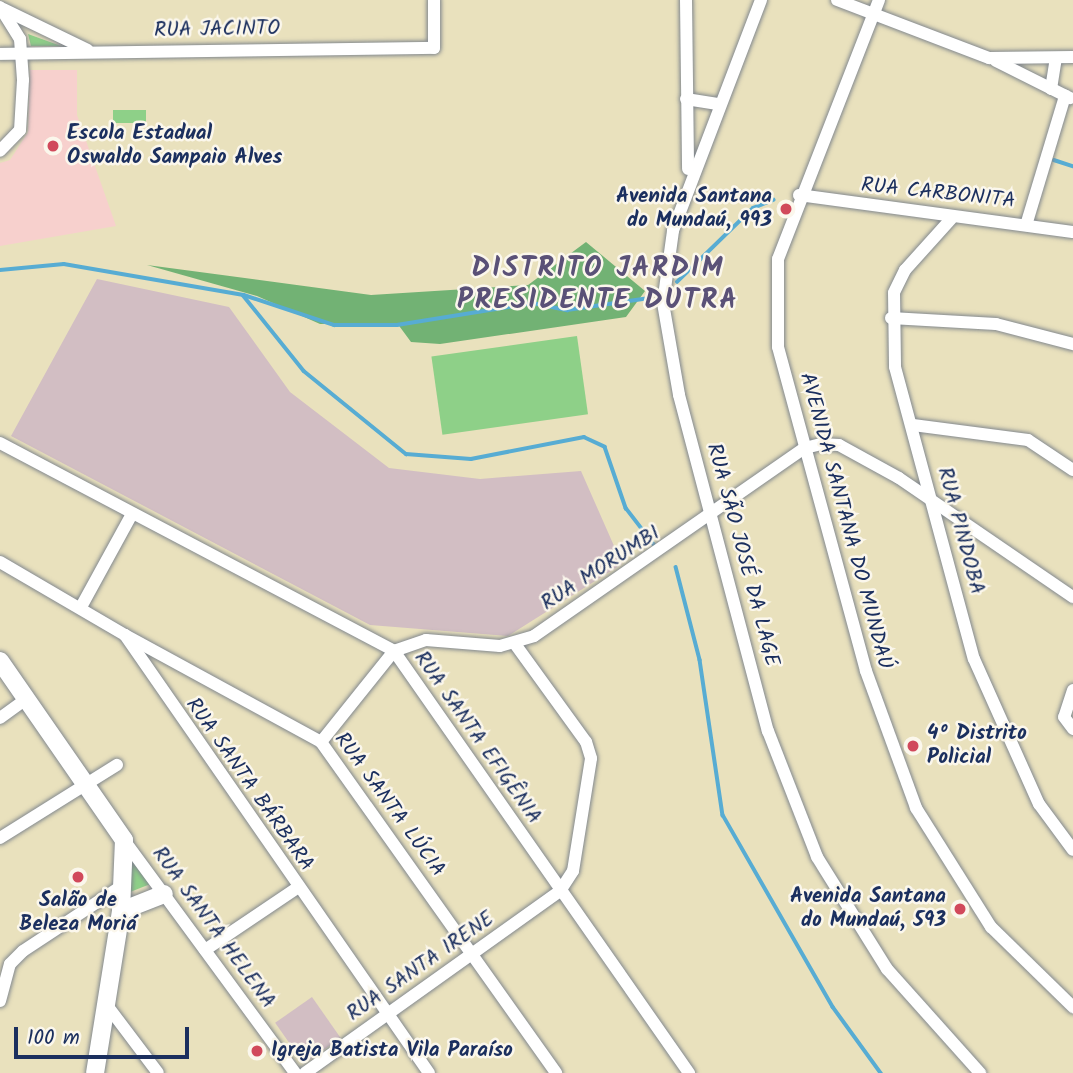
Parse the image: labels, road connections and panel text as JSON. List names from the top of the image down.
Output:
{
  "streets": {
    "street": [
      "RUA JACINTO",
      "RUA CARBONITA",
      "AVENIDA SANTANA DO MUNDAÚ",
      "RUA PINDOBA",
      "RUA SÃO JOSÉ DA LAGE",
      "RUA MORUMBI",
      "RUA SANTA EFIGÊNIA",
      "RUA SANTA BÁRBARA",
      "RUA SANTA LÚCIA",
      "RUA SANTA HELENA",
      "RUA SANTA IRENE"
    ]
  },
  "crossings": [
    ["RUA CARBONITA", "AVENIDA SANTANA DO MUNDAÚ"],
    ["RUA CARBONITA", "RUA PINDOBA"],
    ["AVENIDA SANTANA DO MUNDAÚ", "RUA MORUMBI"],
    ["RUA SÃO JOSÉ DA LAGE", "RUA MORUMBI"],
    ["RUA SANTA EFIGÊNIA", "RUA SANTA IRENE"],
    ["RUA SANTA BÁRBARA", "RUA SANTA LÚCIA"],
    ["RUA SANTA BÁRBARA", "RUA SANTA IRENE"],
    ["RUA SANTA LÚCIA", "RUA SANTA IRENE"]
  ],
  "districts": ["DISTRITO JARDIM PRESIDENTE DUTRA"],
  "places": [
    "Escola Estadual Oswaldo Sampaio Alves",
    "Avenida Santana do Mundaú, 993",
    "4º Distrito Policial",
    "Salão de Beleza Moriá",
    "Avenida Santana do Mundaú, 593",
    "Igreja Batista Vila Paraíso"
  ],
  "scale_bar": "100 m"
}
